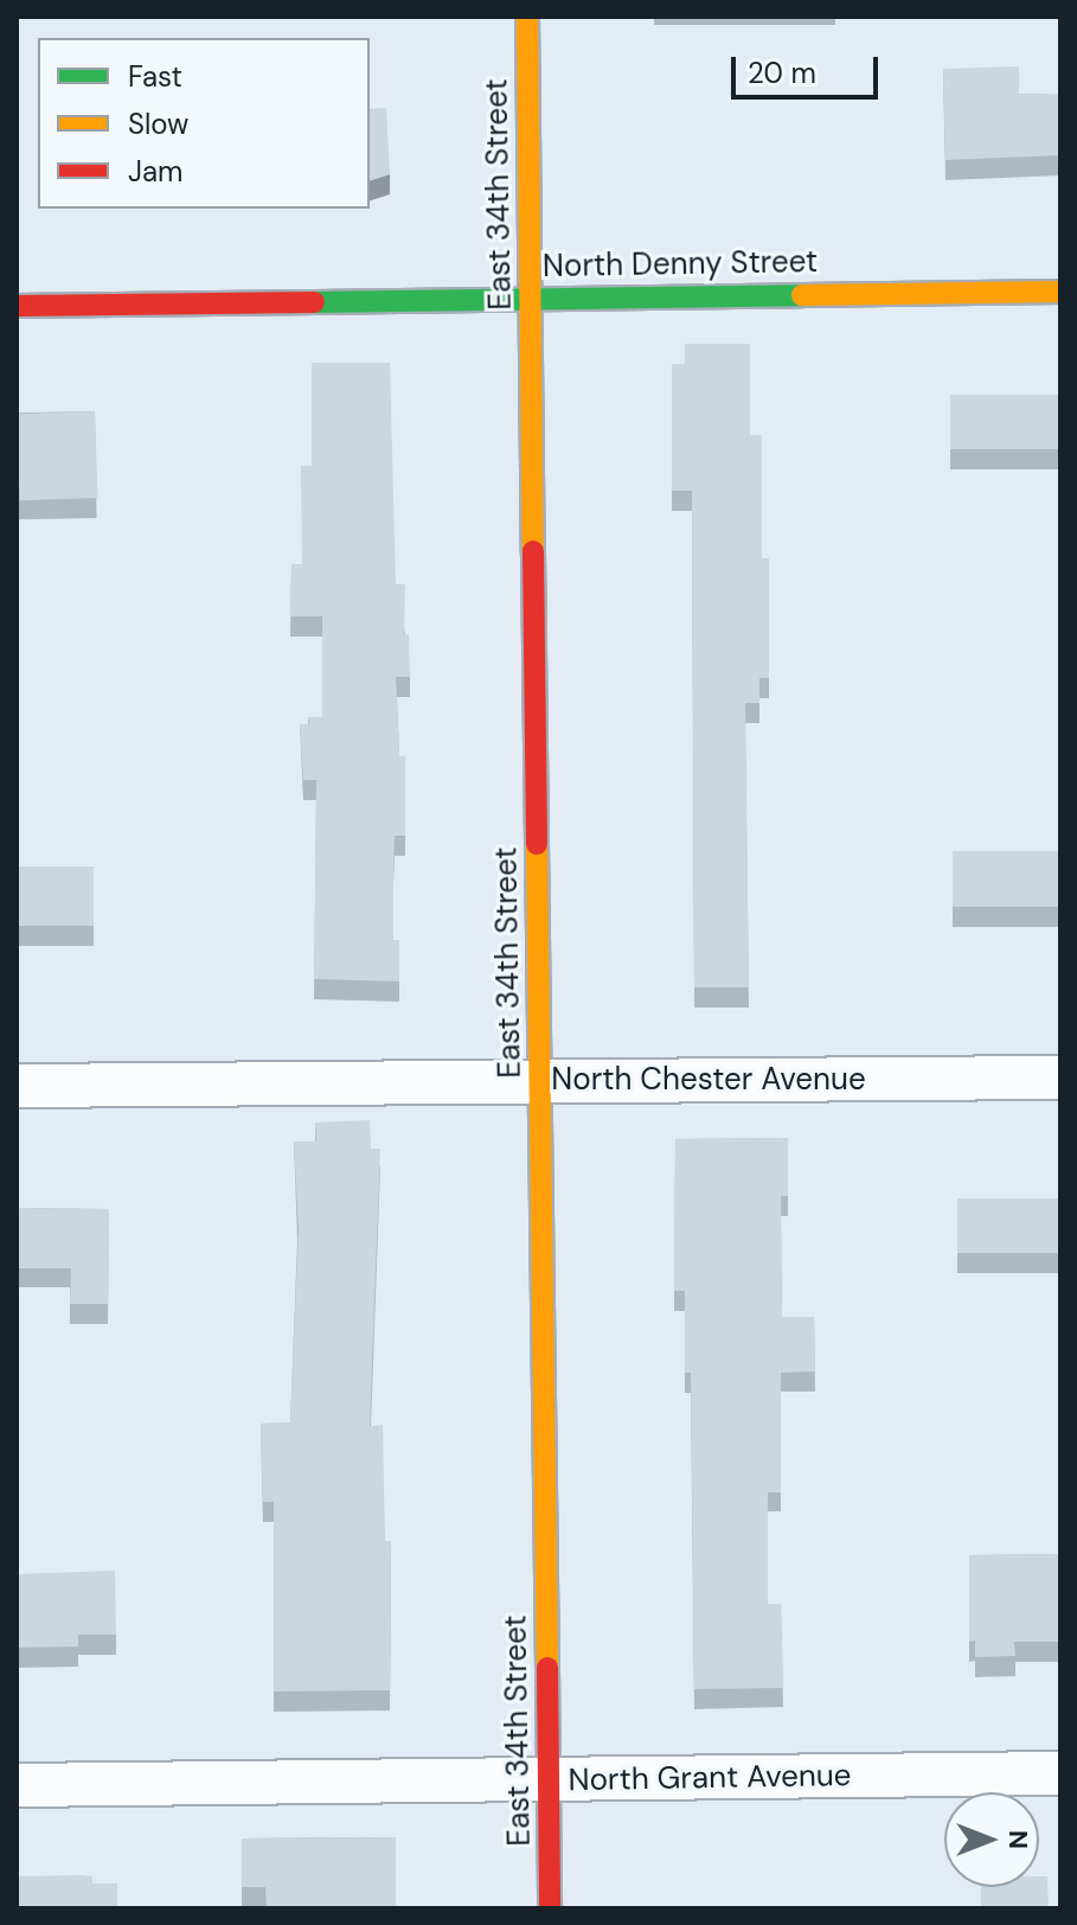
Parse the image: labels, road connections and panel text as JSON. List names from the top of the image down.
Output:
{
  "streets": {
    "main road": ["East 34th Street", "North Denny Street"],
    "street": ["North Chester Avenue", "North Grant Avenue"]
  },
  "crossings": [
    ["East 34th Street", "North Denny Street"],
    ["East 34th Street", "North Chester Avenue"],
    ["East 34th Street", "North Grant Avenue"]
  ],
  "legend": ["Fast", "Slow", "Jam"],
  "scale_bar": "20 m",
  "north": "right"
}
